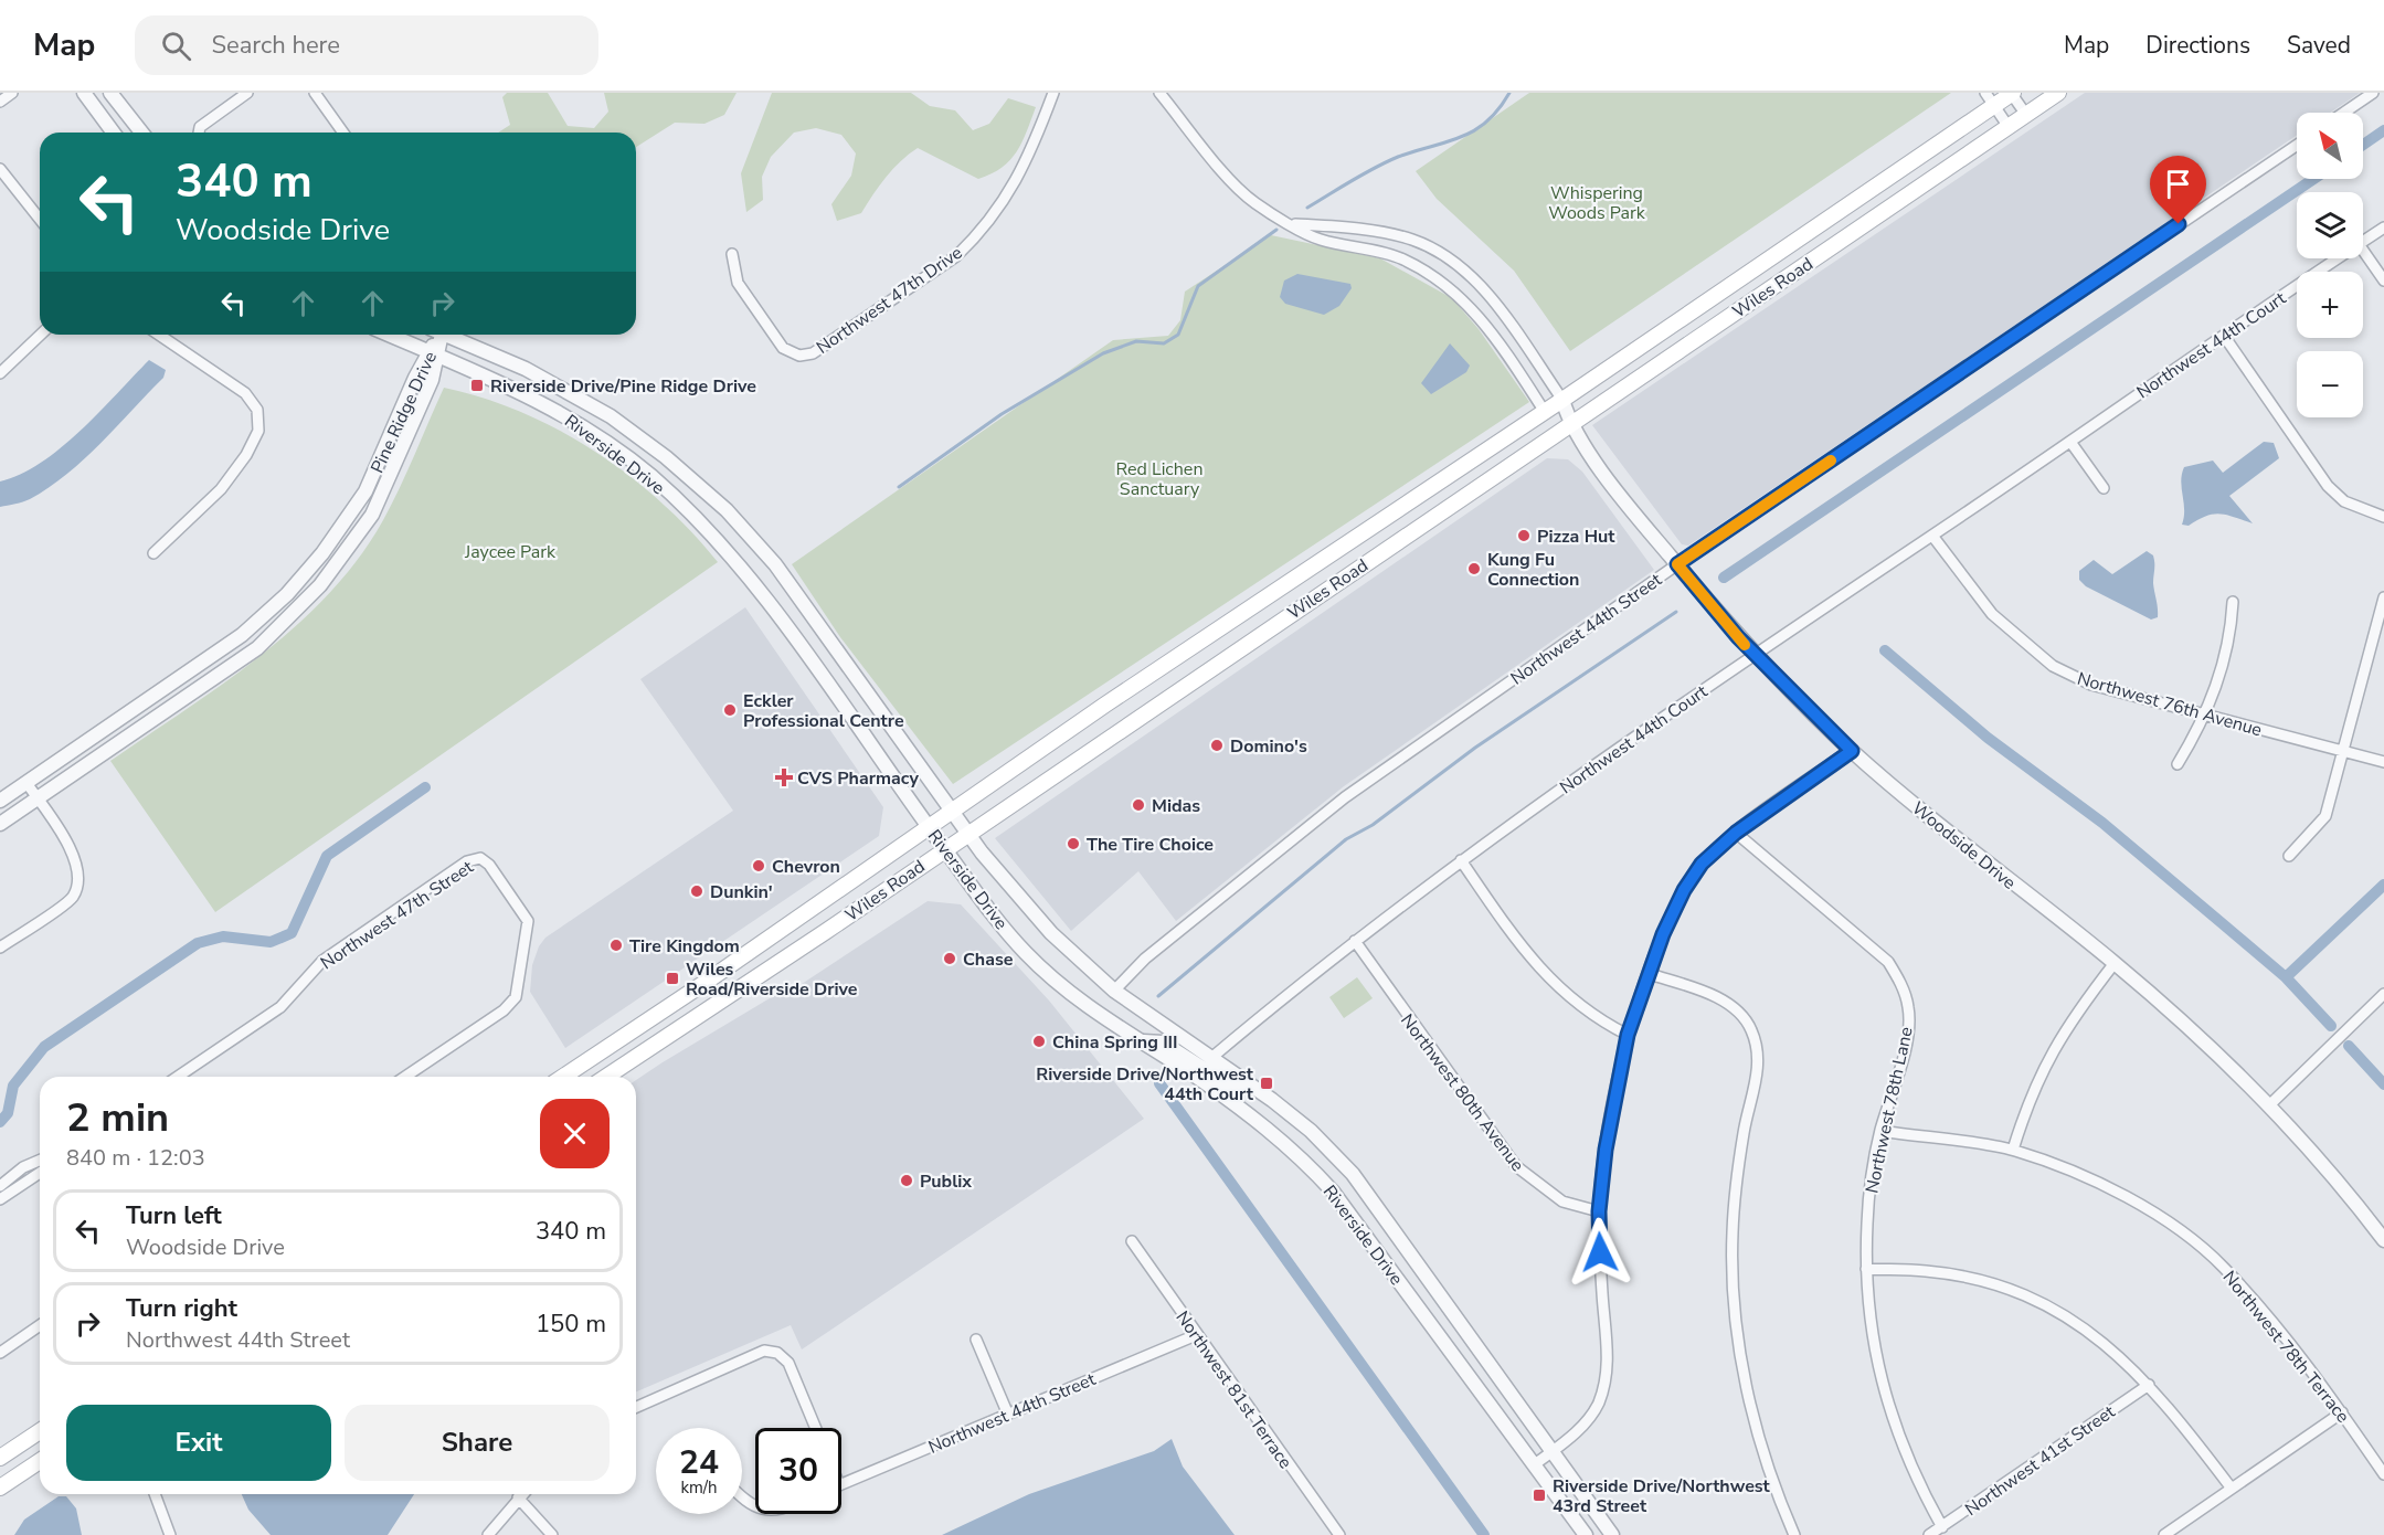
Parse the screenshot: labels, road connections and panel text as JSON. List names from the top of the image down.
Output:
{
  "streets": {
    "main road": ["Wiles Road"],
    "street": [
      "Northwest 47th Drive",
      "Northwest 44th Court",
      "Pine Ridge Drive",
      "Riverside Drive",
      "Northwest 44th Street",
      "Northwest 76th Avenue",
      "Woodside Drive",
      "Northwest 47th Street",
      "Northwest 80th Avenue",
      "Northwest 78th Lane",
      "Northwest 78th Terrace",
      "Northwest 81st Terrace",
      "Northwest 41st Street"
    ]
  },
  "crossings": [
    ["Wiles Road", "Riverside Drive"],
    ["Wiles Road", "Woodside Drive"],
    ["Northwest 44th Court", "Riverside Drive"],
    ["Northwest 44th Court", "Northwest 76th Avenue"],
    ["Northwest 44th Court", "Woodside Drive"],
    ["Northwest 44th Court", "Northwest 80th Avenue"],
    ["Pine Ridge Drive", "Riverside Drive"],
    ["Riverside Drive", "Northwest 44th Street"],
    ["Northwest 44th Street", "Woodside Drive"],
    ["Northwest 44th Street", "Northwest 81st Terrace"],
    ["Northwest 78th Lane", "Northwest 78th Terrace"],
    ["Northwest 78th Lane", "Northwest 41st Street"]
  ],
  "parks": ["Whispering Woods Park", "Red Lichen Sanctuary", "Jaycee Park"],
  "places": {
    "transit": [
      "Riverside Drive/Pine Ridge Drive",
      "Wiles Road/Riverside Drive",
      "Riverside Drive/Northwest 44th Court",
      "Riverside Drive/Northwest 43rd Street"
    ],
    "other": [
      "Pizza Hut",
      "Kung Fu Connection",
      "Eckler Professional Centre",
      "Domino's",
      "Midas",
      "The Tire Choice",
      "Chevron",
      "Dunkin'",
      "Tire Kingdom",
      "Chase",
      "China Spring III",
      "Publix"
    ],
    "health": ["CVS Pharmacy"]
  },
  "north": "top left",
  "page": {
    "header": "Map",
    "search": "Search here",
    "nav": ["Map", "Directions", "Saved"],
    "map_buttons": ["+", "−"],
    "turn": ["340 m", "Woodside Drive"],
    "heading": ["2 min", "840 m · 12:03"],
    "list": [
      {
        "name": "Turn left",
        "note": "Woodside Drive",
        "value": "340 m"
      },
      {
        "name": "Turn right",
        "note": "Northwest 44th Street",
        "value": "150 m"
      }
    ],
    "buttons": ["Exit", "Share"],
    "speed": "24 km/h",
    "limit": "30"
  }
}
